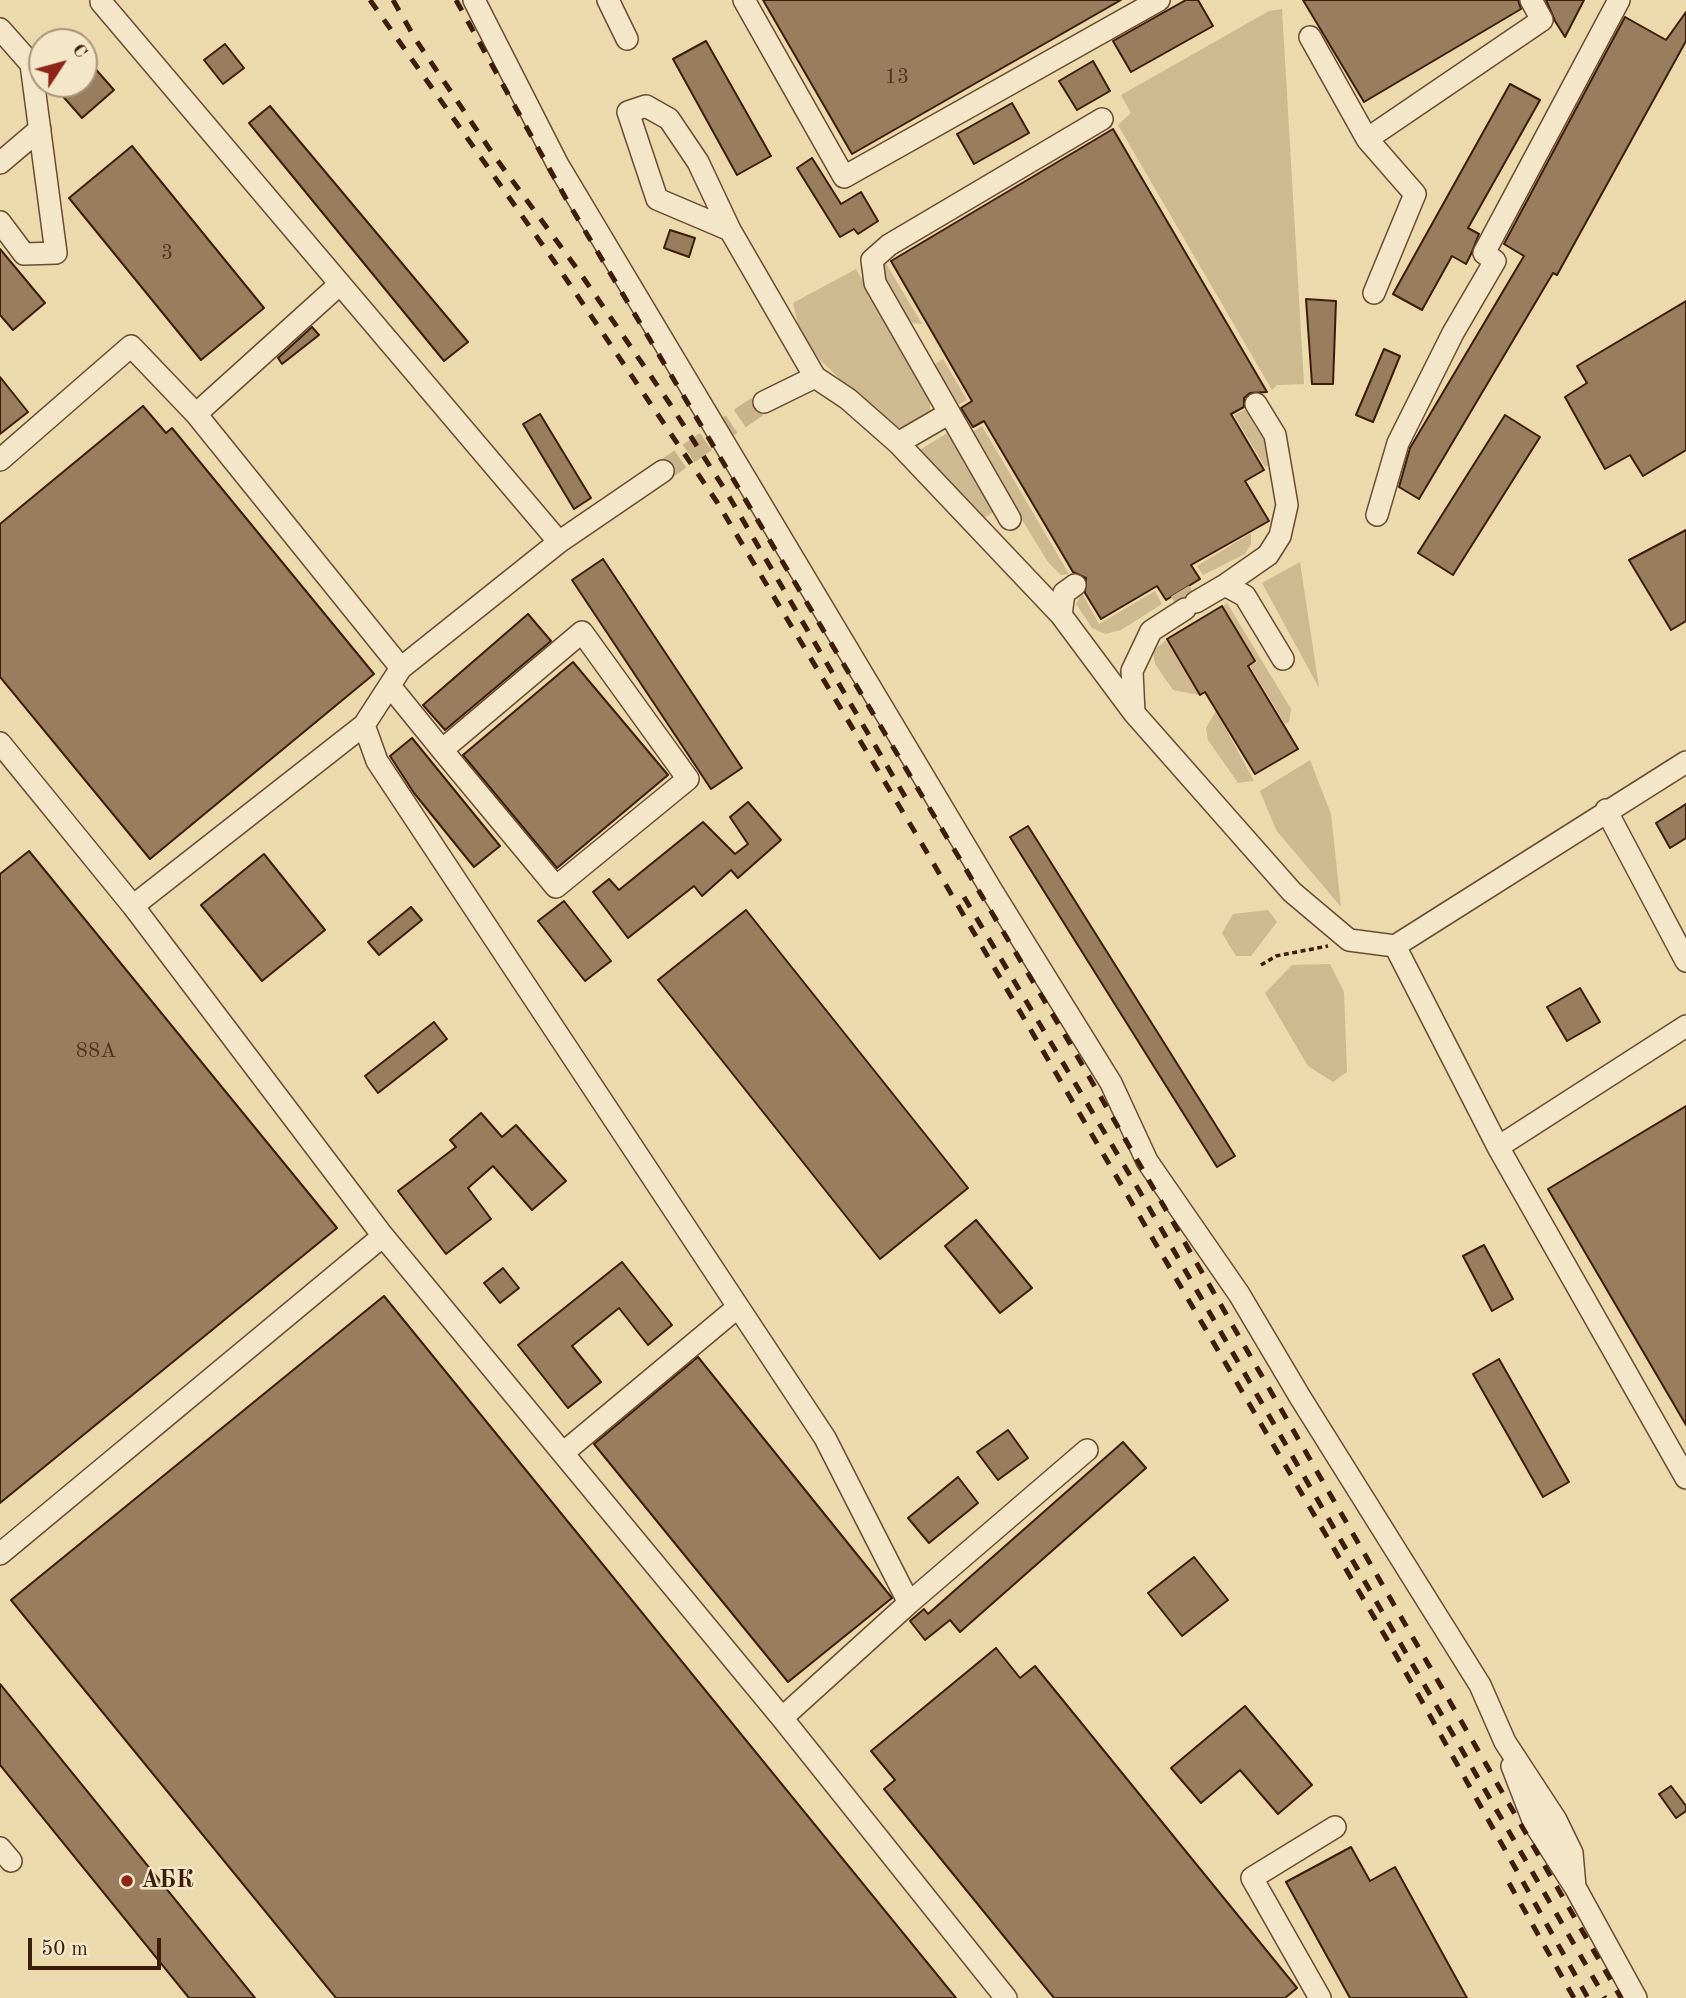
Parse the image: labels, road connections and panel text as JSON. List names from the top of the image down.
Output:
{
  "places": ["АБК"],
  "house_numbers": ["13", "3", "88А"],
  "scale_bar": "50 m",
  "north": "top right"
}
